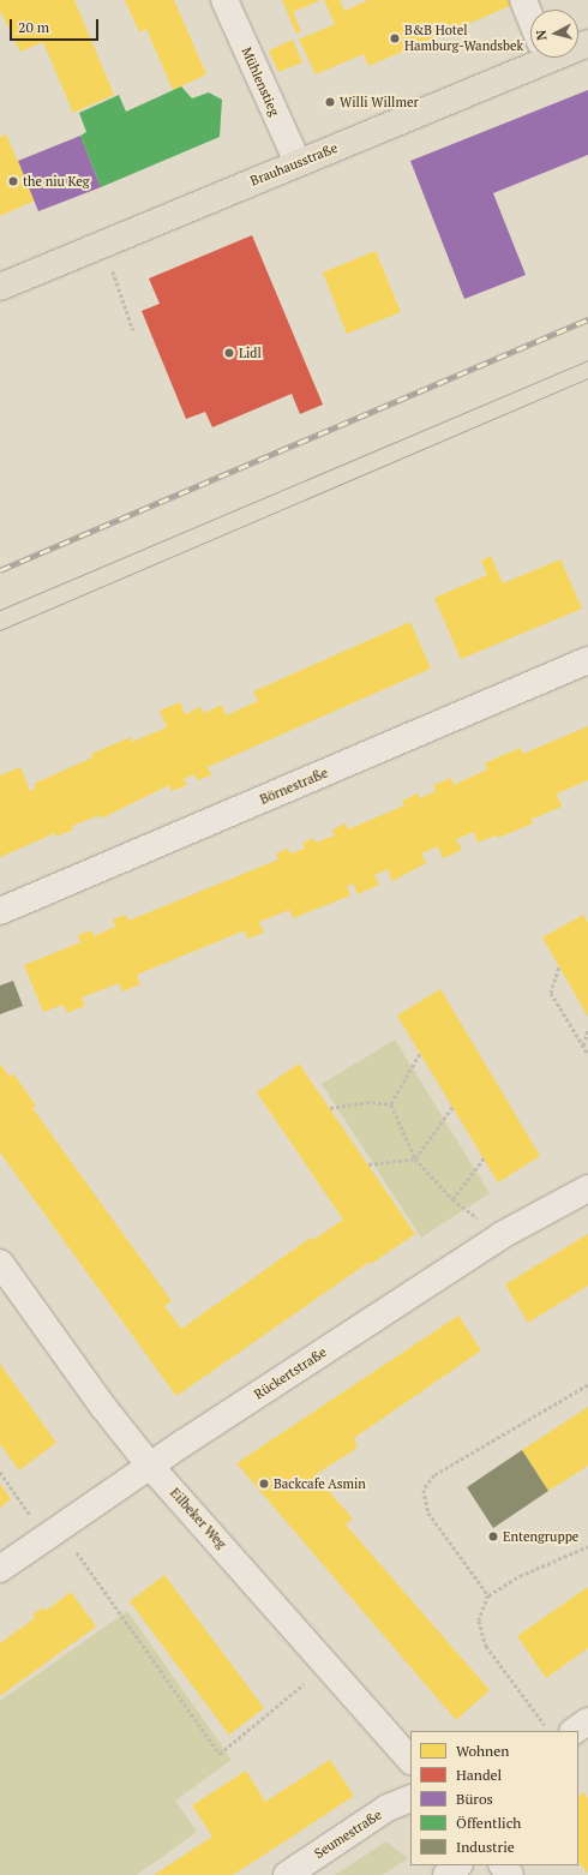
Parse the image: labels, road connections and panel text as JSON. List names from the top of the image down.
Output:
{
  "streets": {
    "main road": ["Brauhausstraße"],
    "street": [
      "Mühlenstieg",
      "Börnestraße",
      "Rückertstraße",
      "Eilbeker Weg",
      "Seumestraße"
    ]
  },
  "crossings": [
    ["Mühlenstieg", "Brauhausstraße"],
    ["Rückertstraße", "Eilbeker Weg"]
  ],
  "places": [
    "B&B Hotel Hamburg-Wandsbek",
    "Willi Willmer",
    "the niu Keg",
    "Lidl",
    "Backcafe Asmin",
    "Entengruppe"
  ],
  "legend": [
    "Wohnen",
    "Handel",
    "Büros",
    "Öffentlich",
    "Industrie"
  ],
  "scale_bar": "20 m",
  "north": "left"
}
